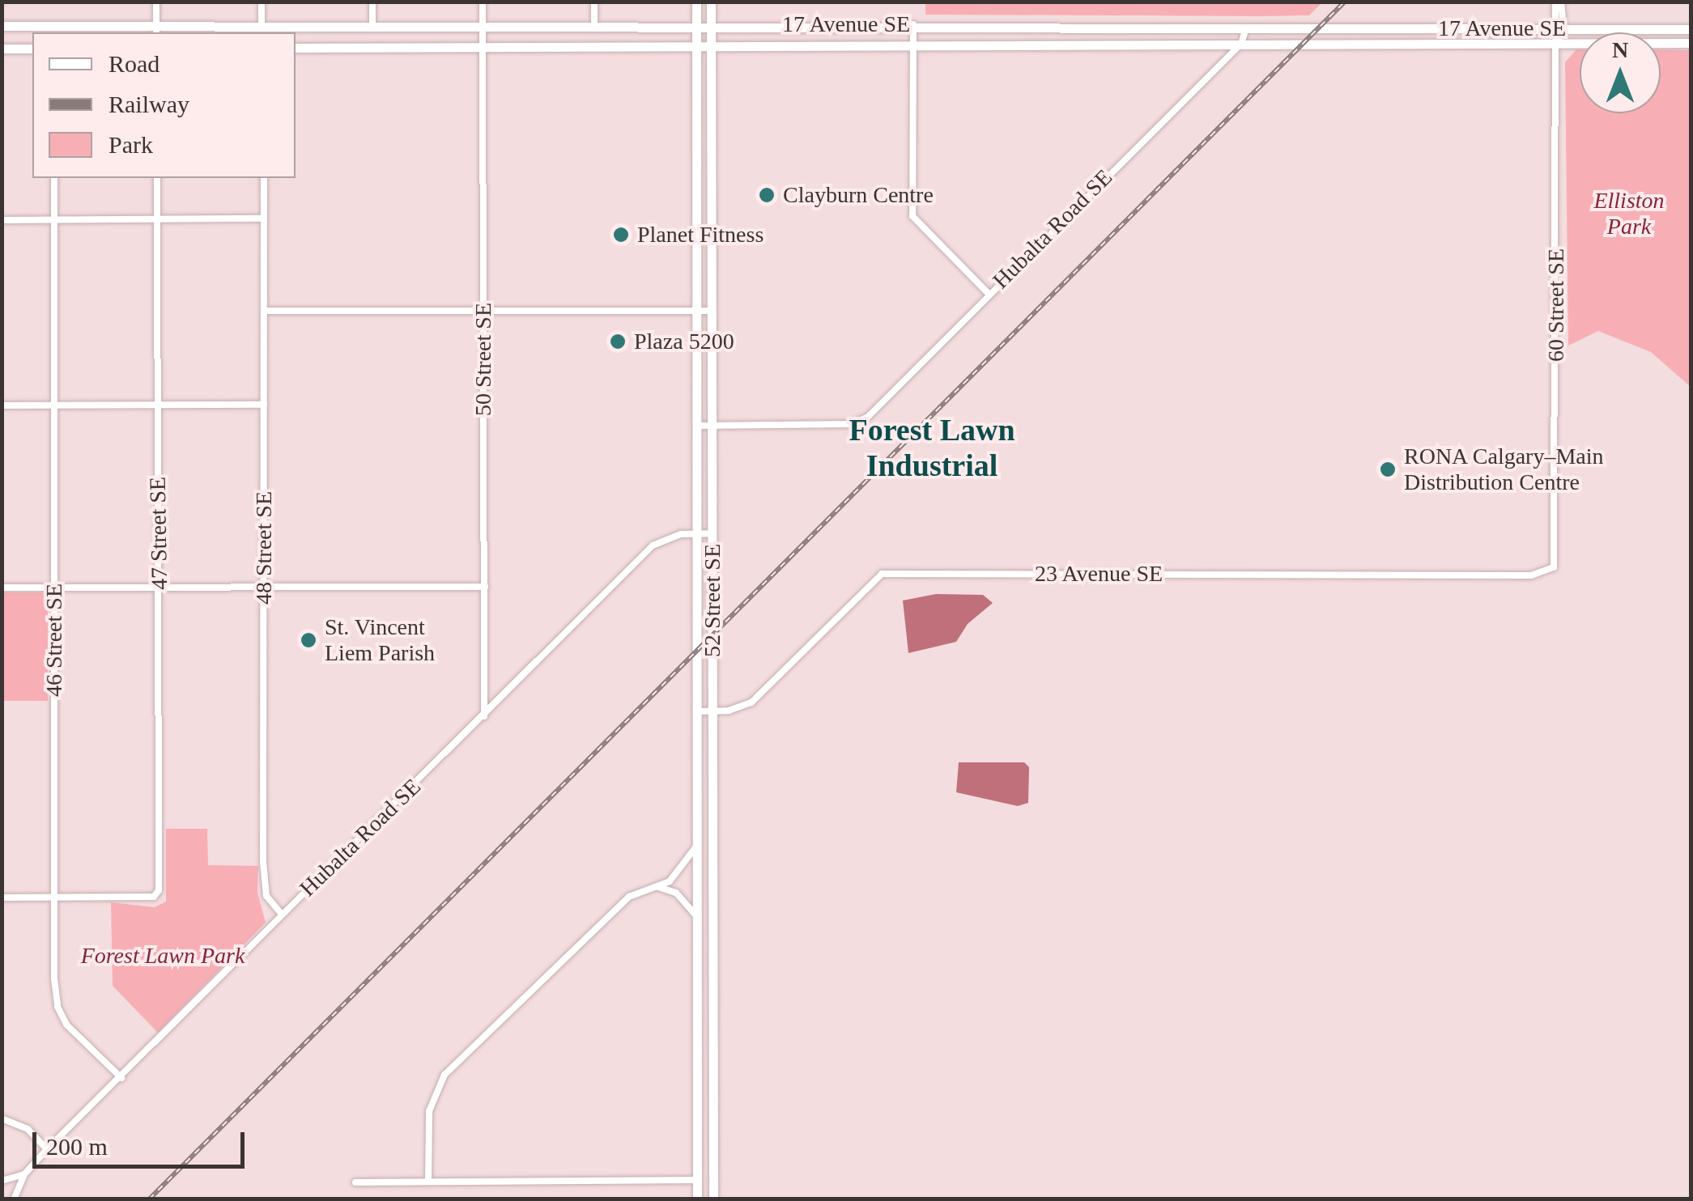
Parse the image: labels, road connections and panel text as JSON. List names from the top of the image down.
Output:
{
  "streets": {
    "main road": ["17 Avenue SE", "52 Street SE"],
    "street": [
      "Hubalta Road SE",
      "60 Street SE",
      "50 Street SE",
      "47 Street SE",
      "48 Street SE",
      "23 Avenue SE",
      "46 Street SE"
    ]
  },
  "crossings": [
    ["17 Avenue SE", "Hubalta Road SE"],
    ["17 Avenue SE", "60 Street SE"],
    ["17 Avenue SE", "50 Street SE"],
    ["17 Avenue SE", "52 Street SE"],
    ["Hubalta Road SE", "50 Street SE"],
    ["Hubalta Road SE", "48 Street SE"],
    ["Hubalta Road SE", "52 Street SE"],
    ["Hubalta Road SE", "46 Street SE"],
    ["60 Street SE", "23 Avenue SE"],
    ["47 Street SE", "46 Street SE"],
    ["23 Avenue SE", "52 Street SE"]
  ],
  "districts": ["Forest Lawn Industrial"],
  "parks": ["Elliston Park", "Forest Lawn Park"],
  "places": [
    "Clayburn Centre",
    "Planet Fitness",
    "Plaza 5200",
    "RONA Calgary–Main Distribution Centre",
    "St. Vincent Liem Parish"
  ],
  "legend": ["Road", "Railway", "Park"],
  "scale_bar": "200 m",
  "north": "top"
}
